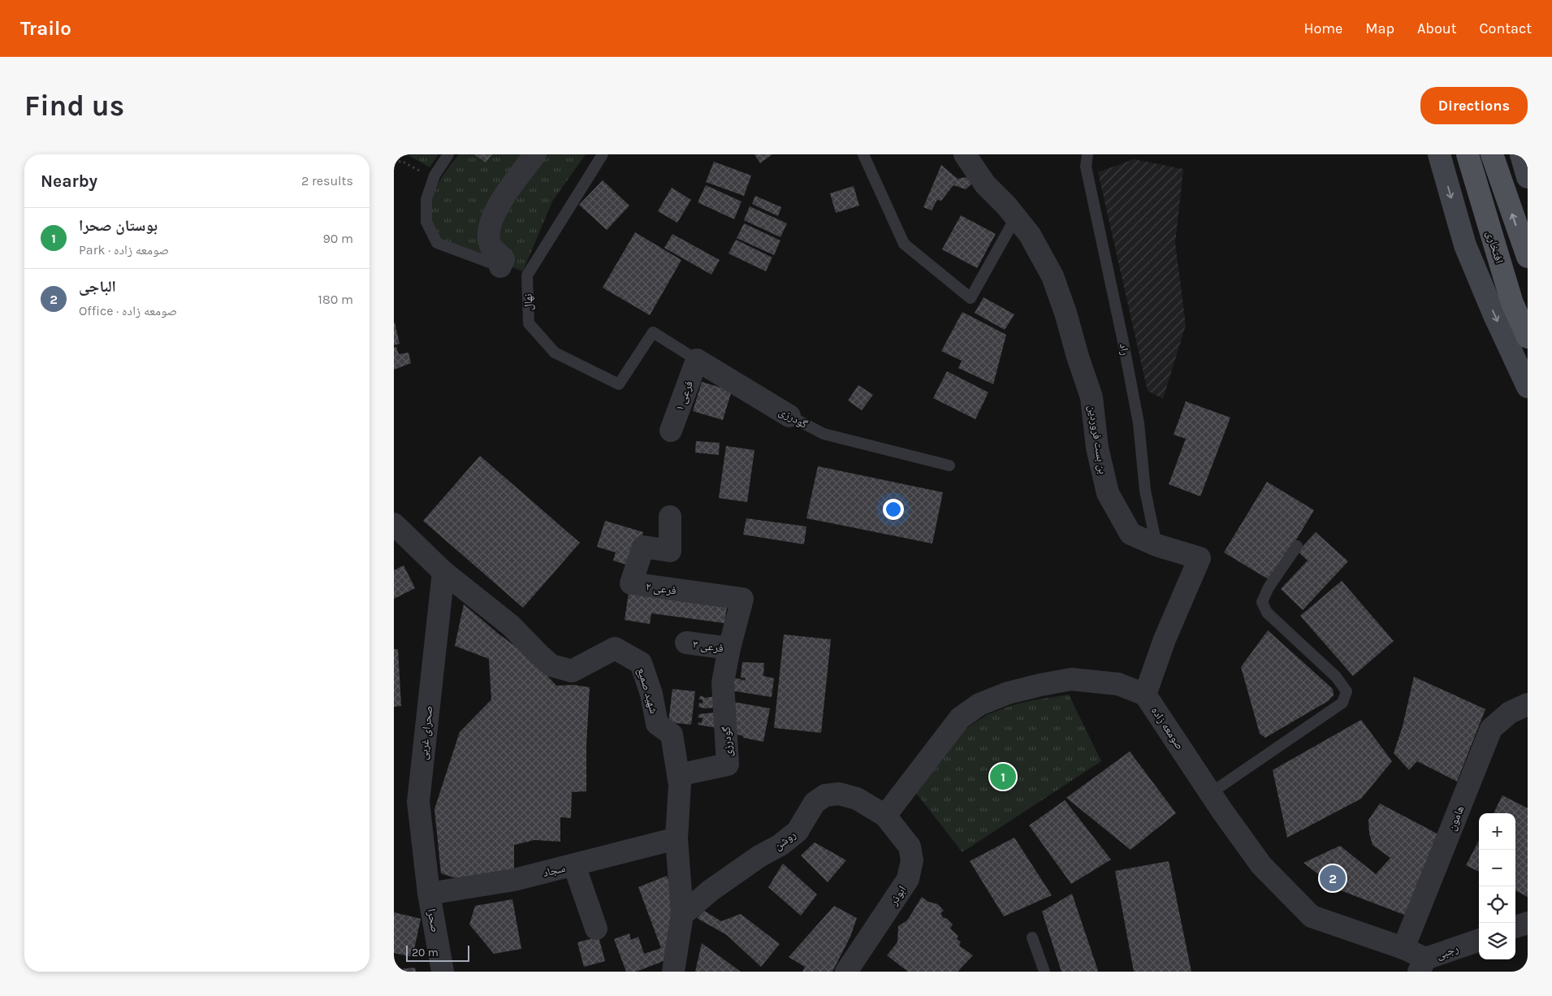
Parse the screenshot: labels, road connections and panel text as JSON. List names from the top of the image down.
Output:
{
  "streets": {
    "main road": ["افتخاری"],
    "street": [
      "فرعی ۱",
      "گودرزی",
      "بن بست فروردین",
      "فرعی ۲",
      "فرعی ۳",
      "شهید صمیع",
      "صومعه زاده",
      "صحرای غربی",
      "هامون",
      "روشن",
      "سجاد",
      "ابوذر",
      "صحرا",
      "رجبی"
    ],
    "lane": ["نهال", "راد"]
  },
  "crossings": [
    ["نهال", "گودرزی"],
    ["راد", "بن بست فروردین"],
    ["فرعی ۱", "گودرزی"],
    ["گودرزی", "فرعی ۲"],
    ["گودرزی", "فرعی ۳"],
    ["گودرزی", "شهید صمیع"],
    ["بن بست فروردین", "صومعه زاده"],
    ["شهید صمیع", "صحرای غربی"],
    ["شهید صمیع", "روشن"],
    ["شهید صمیع", "سجاد"],
    ["صومعه زاده", "هامون"],
    ["صومعه زاده", "روشن"],
    ["صومعه زاده", "ابوذر"],
    ["صومعه زاده", "رجبی"],
    ["صحرای غربی", "سجاد"],
    ["صحرای غربی", "صحرا"],
    ["روشن", "ابوذر"],
    ["سجاد", "صحرا"]
  ],
  "scale_bar": "20 m",
  "page": {
    "header": "Trailo",
    "nav": [
      "Home",
      "Map",
      "About",
      "Contact"
    ],
    "buttons": "Directions",
    "title": "Find us",
    "heading": ["Nearby", "2 results"],
    "list": [
      {
        "mark": "1",
        "name": "بوستان صحرا",
        "note": "Park · صومعه زاده",
        "value": "90 m"
      },
      {
        "mark": "2",
        "name": "الباجی",
        "note": "Office · صومعه زاده",
        "value": "180 m"
      }
    ],
    "pins": ["1", "2"],
    "map_buttons": ["+", "−"],
    "scale": "20 m"
  }
}
